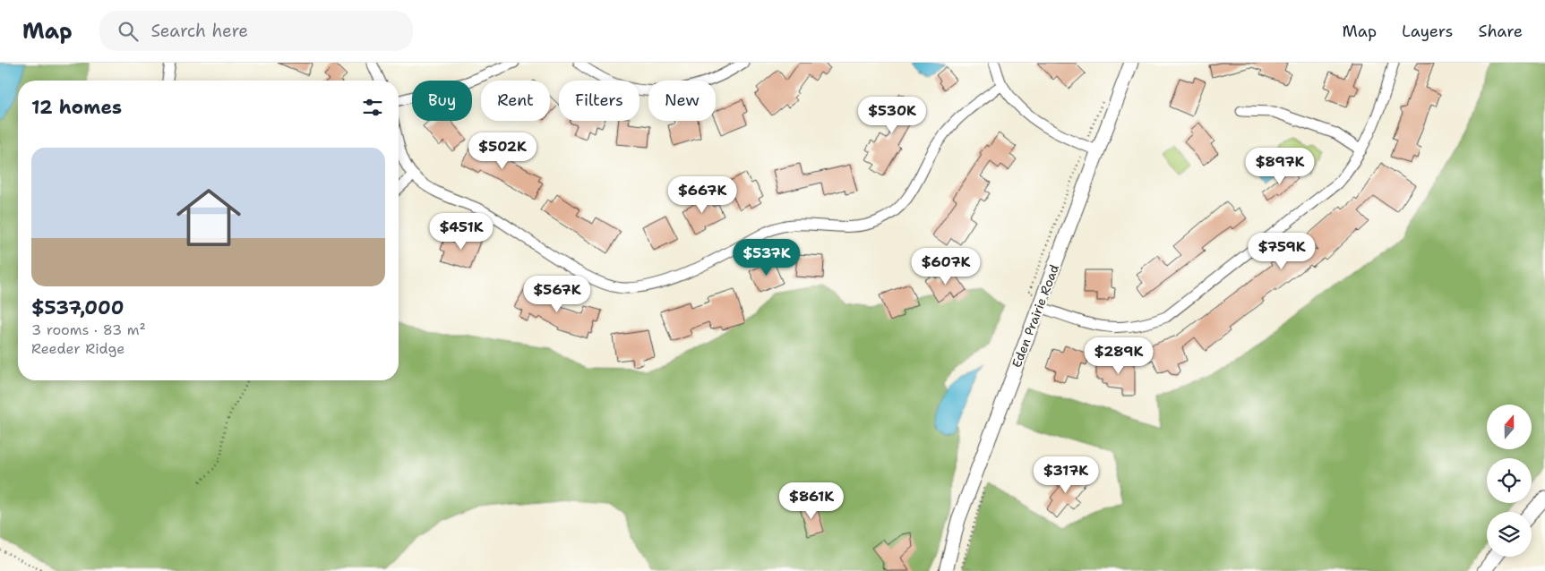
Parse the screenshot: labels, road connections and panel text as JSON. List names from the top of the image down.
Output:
{
  "streets": {
    "street": ["Eden Prairie Road"]
  },
  "north": "top",
  "page": {
    "header": "Map",
    "search": "Search here",
    "nav": ["Map", "Layers", "Share"],
    "chip": [
      "Buy",
      "Rent",
      "Filters",
      "New"
    ],
    "heading": "12 homes",
    "price": [
      "$530K",
      "$502K",
      "$897K",
      "$667K",
      "$451K",
      "$759K",
      "$537K",
      "$607K",
      "$567K",
      "$289K",
      "$317K",
      "$861K"
    ],
    "list": [
      {
        "name": "$537,000",
        "note": "3 rooms · 83 m² · Reeder Ridge"
      }
    ]
  }
}
